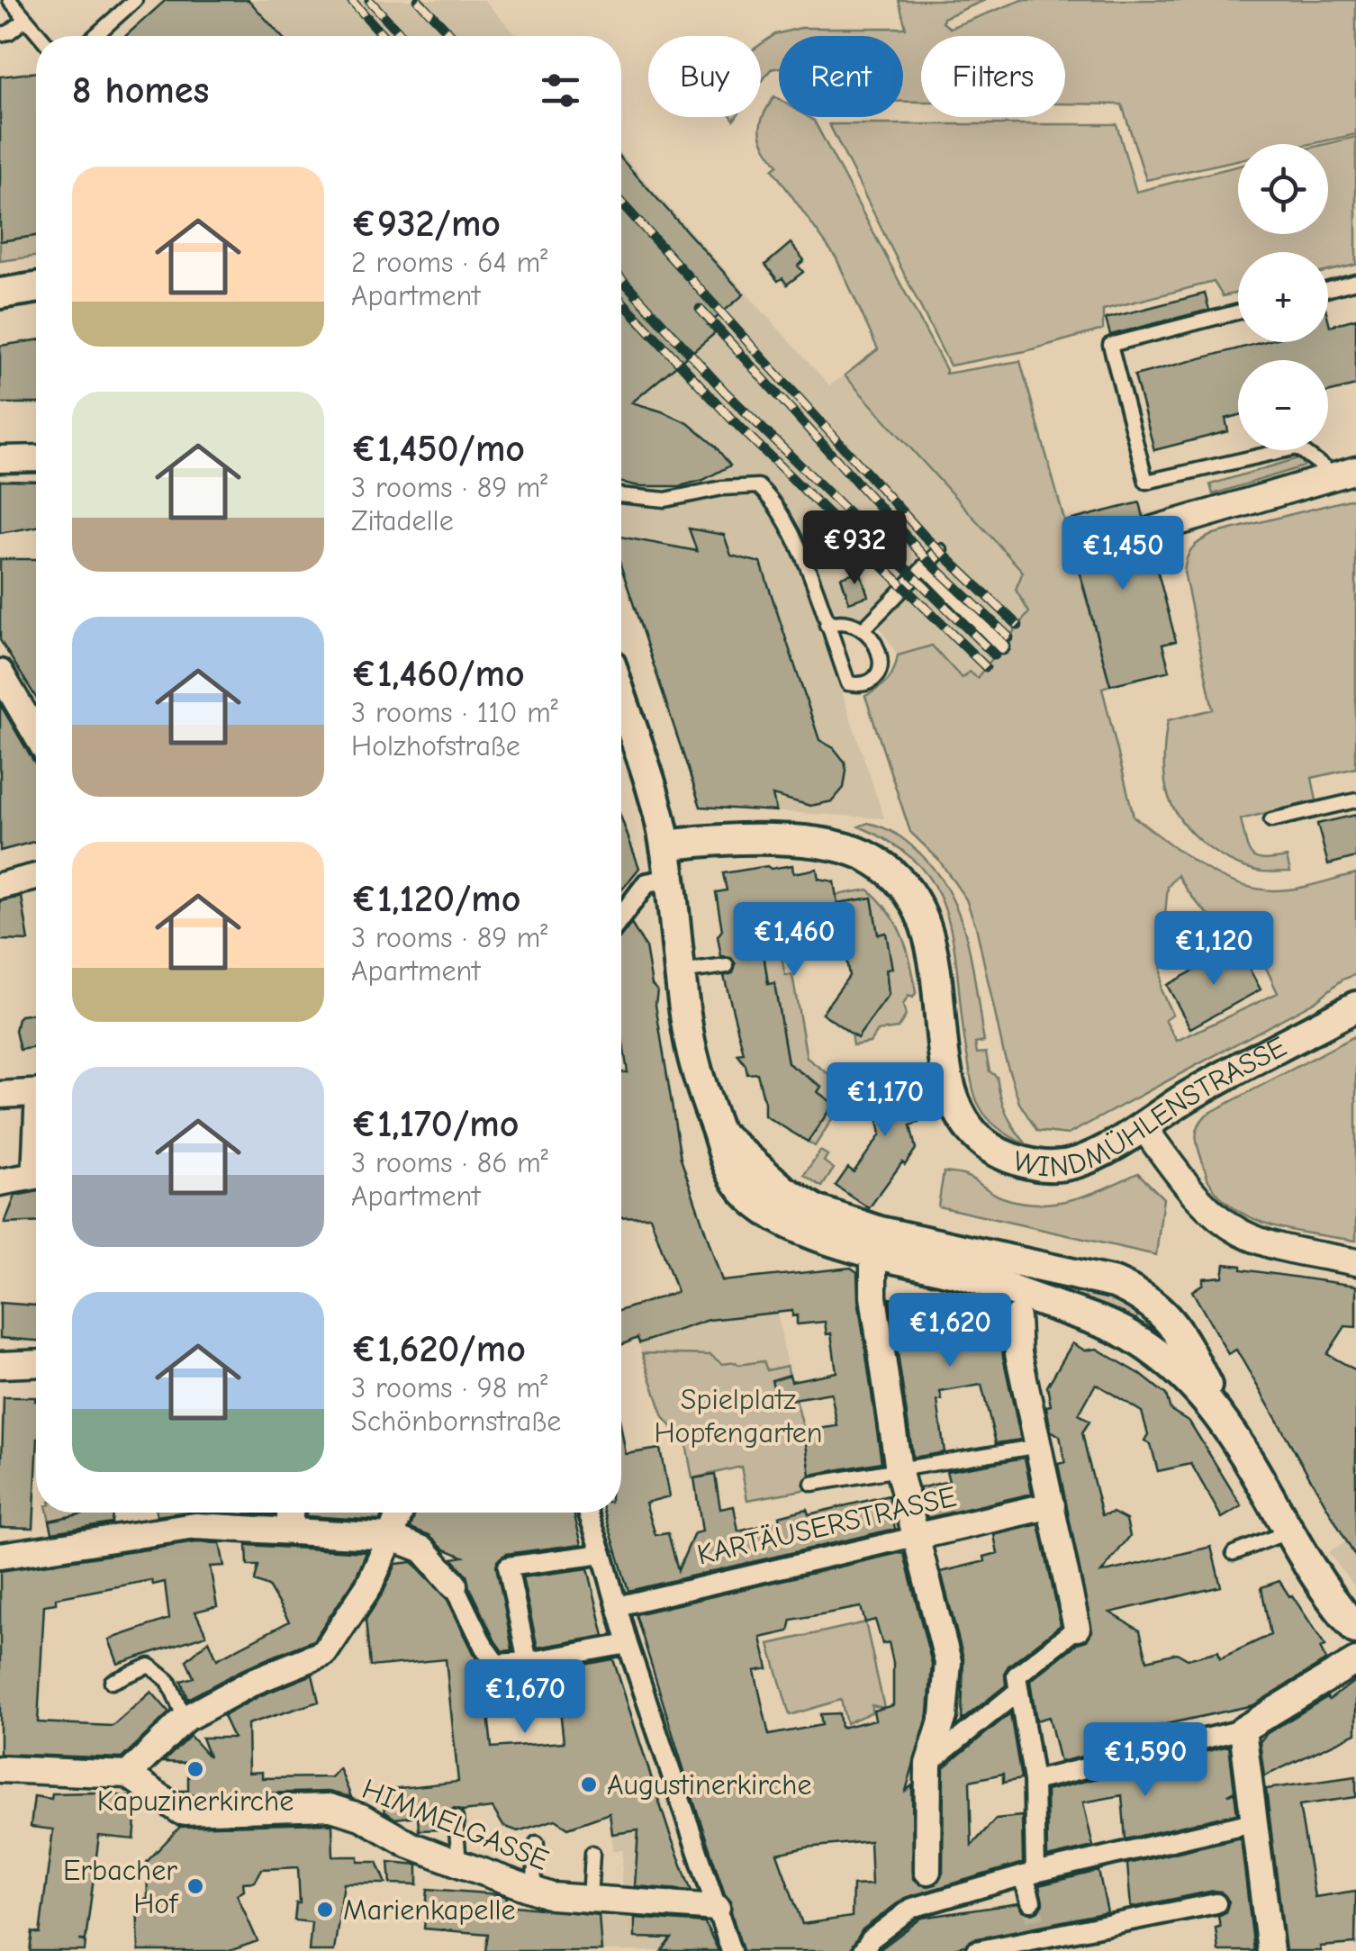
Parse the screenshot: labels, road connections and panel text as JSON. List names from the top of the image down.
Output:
{
  "streets": {
    "street": ["WINDMÜHLENSTRASSE", "KARTÄUSERSTRASSE", "HIMMELGASSE"]
  },
  "parks": ["Spielplatz Hopfengarten"],
  "places": [
    "Kapuzinerkirche",
    "Augustinerkirche",
    "Erbacher Hof",
    "Marienkapelle"
  ],
  "page": {
    "chip": ["Buy", "Rent", "Filters"],
    "heading": "8 homes",
    "map_buttons": ["+", "−"],
    "list": [
      {
        "name": "€932/mo",
        "note": "2 rooms · 64 m² · Apartment"
      },
      {
        "name": "€1,450/mo",
        "note": "3 rooms · 89 m² · Zitadelle"
      },
      {
        "name": "€1,460/mo",
        "note": "3 rooms · 110 m² · Holzhofstraße"
      },
      {
        "name": "€1,120/mo",
        "note": "3 rooms · 89 m² · Apartment"
      },
      {
        "name": "€1,170/mo",
        "note": "3 rooms · 86 m² · Apartment"
      },
      {
        "name": "€1,620/mo",
        "note": "3 rooms · 98 m² · Schönbornstraße"
      }
    ],
    "price": [
      "€932",
      "€1,450",
      "€1,460",
      "€1,120",
      "€1,170",
      "€1,620",
      "€1,670",
      "€1,590"
    ]
  }
}
